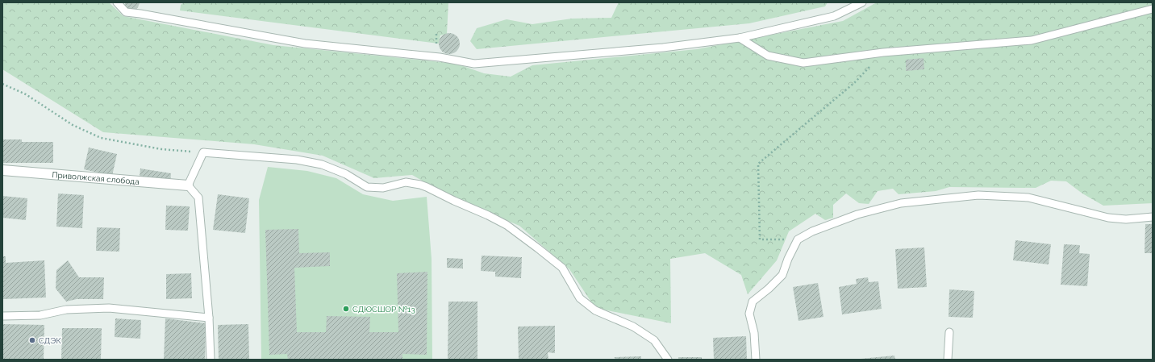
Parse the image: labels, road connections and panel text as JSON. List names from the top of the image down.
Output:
{
  "streets": {
    "street": ["Приволжская слобода"]
  },
  "places": ["СДЮСШОР №13", "СДЭК"]
}
